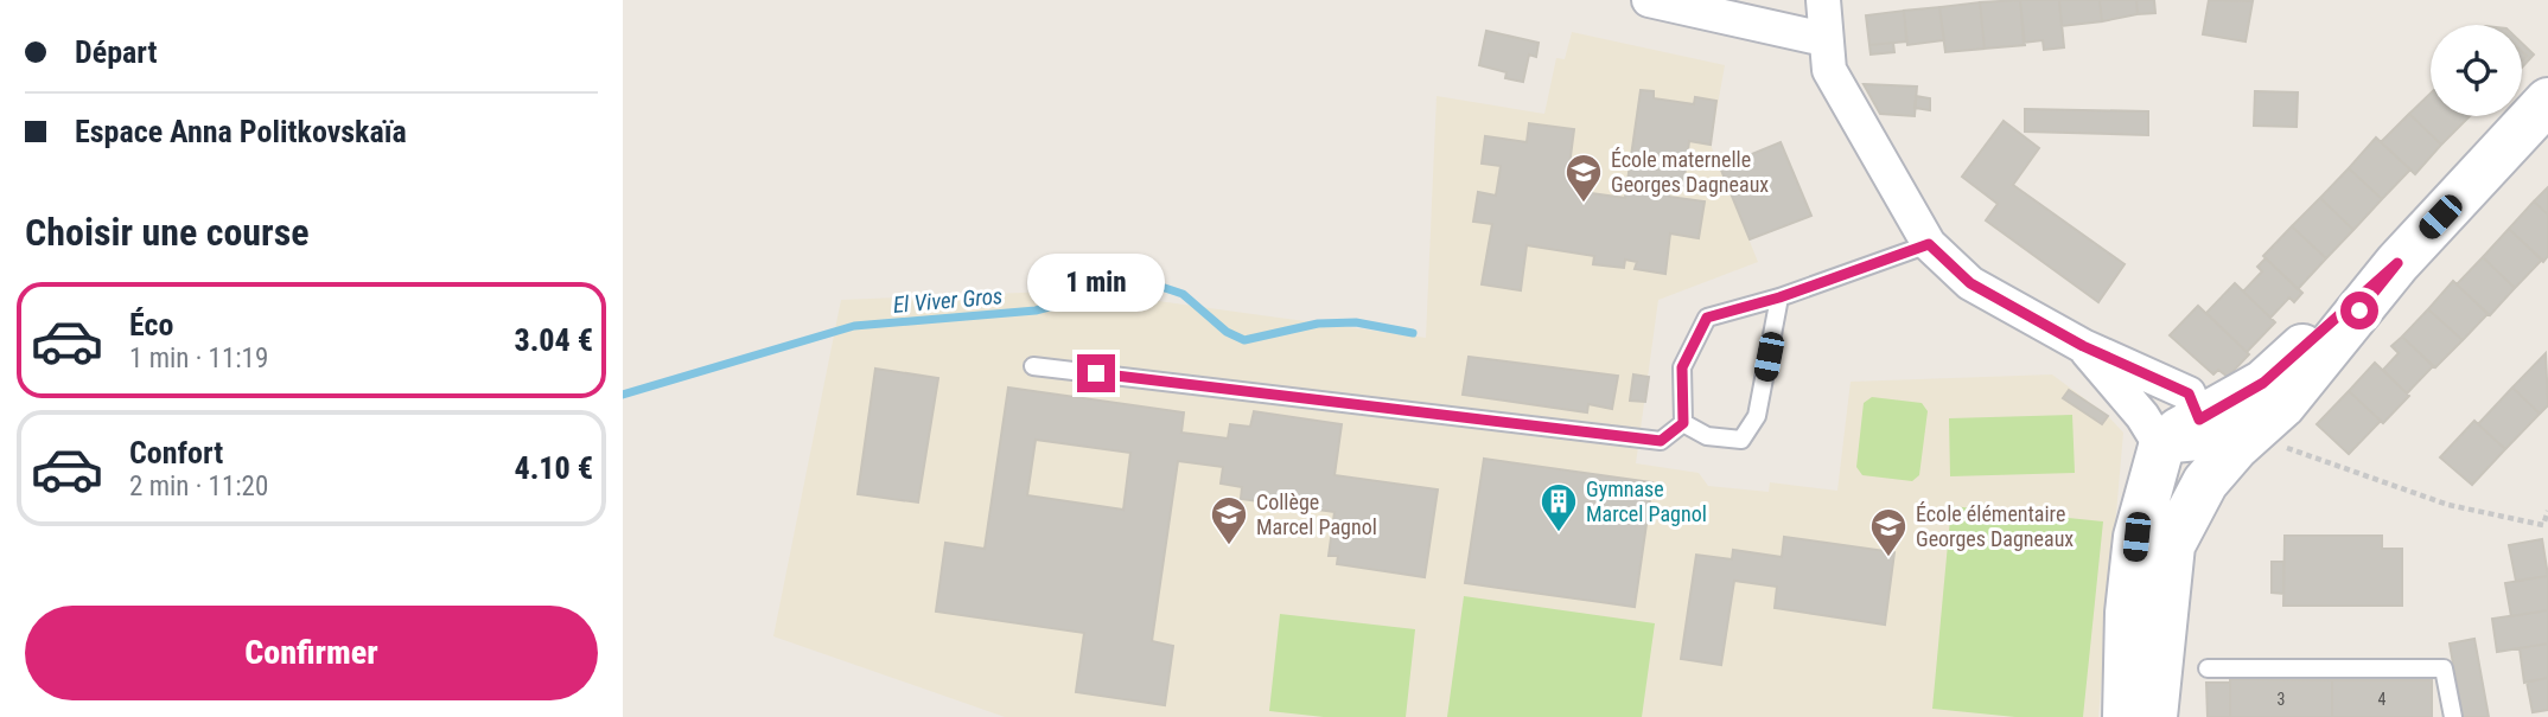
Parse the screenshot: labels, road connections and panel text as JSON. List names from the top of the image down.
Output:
{
  "water": ["El Viver Gros"],
  "places": {
    "school or university": ["École maternelle Georges Dagneaux", "Collège Marcel Pagnol", "École élémentaire Georges Dagneaux"],
    "building": ["Gymnase Marcel Pagnol"]
  },
  "house_numbers": ["3", "4"],
  "page": {
    "banner": ["Départ", "Espace Anna Politkovskaïa"],
    "heading": "Choisir une course",
    "bubble": "1 min",
    "list": [
      {
        "name": "Éco",
        "note": "1 min · 11:19",
        "value": "3.04 €"
      },
      {
        "name": "Confort",
        "note": "2 min · 11:20",
        "value": "4.10 €"
      }
    ],
    "buttons": "Confirmer"
  }
}
